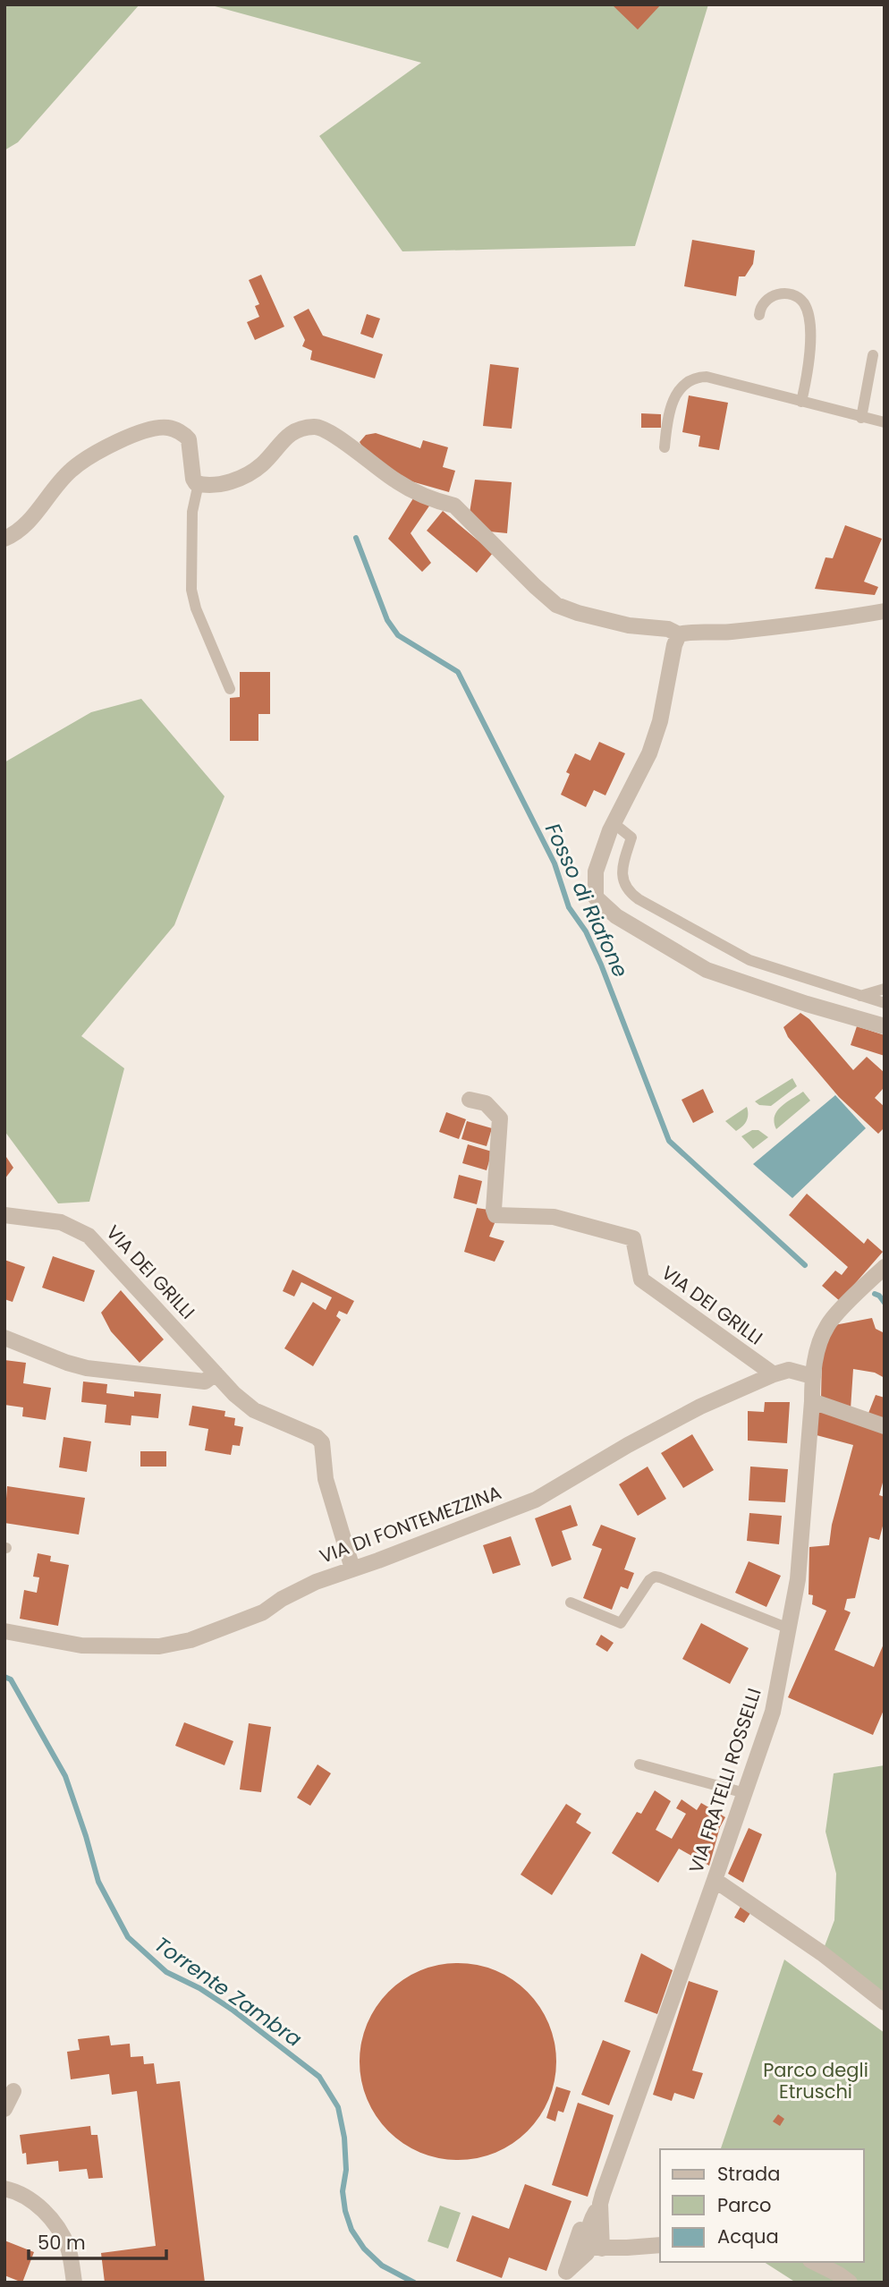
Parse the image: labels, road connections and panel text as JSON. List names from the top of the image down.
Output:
{
  "streets": {
    "street": ["VIA DEI GRILLI", "VIA DI FONTEMEZZINA", "VIA FRATELLI ROSSELLI"]
  },
  "crossings": [
    ["VIA DEI GRILLI", "VIA DI FONTEMEZZINA"],
    ["VIA DI FONTEMEZZINA", "VIA FRATELLI ROSSELLI"]
  ],
  "water": ["Fosso di Riafone", "Torrente Zambra"],
  "parks": ["Parco degli Etruschi"],
  "legend": ["Strada", "Parco", "Acqua"],
  "scale_bar": "50 m"
}
